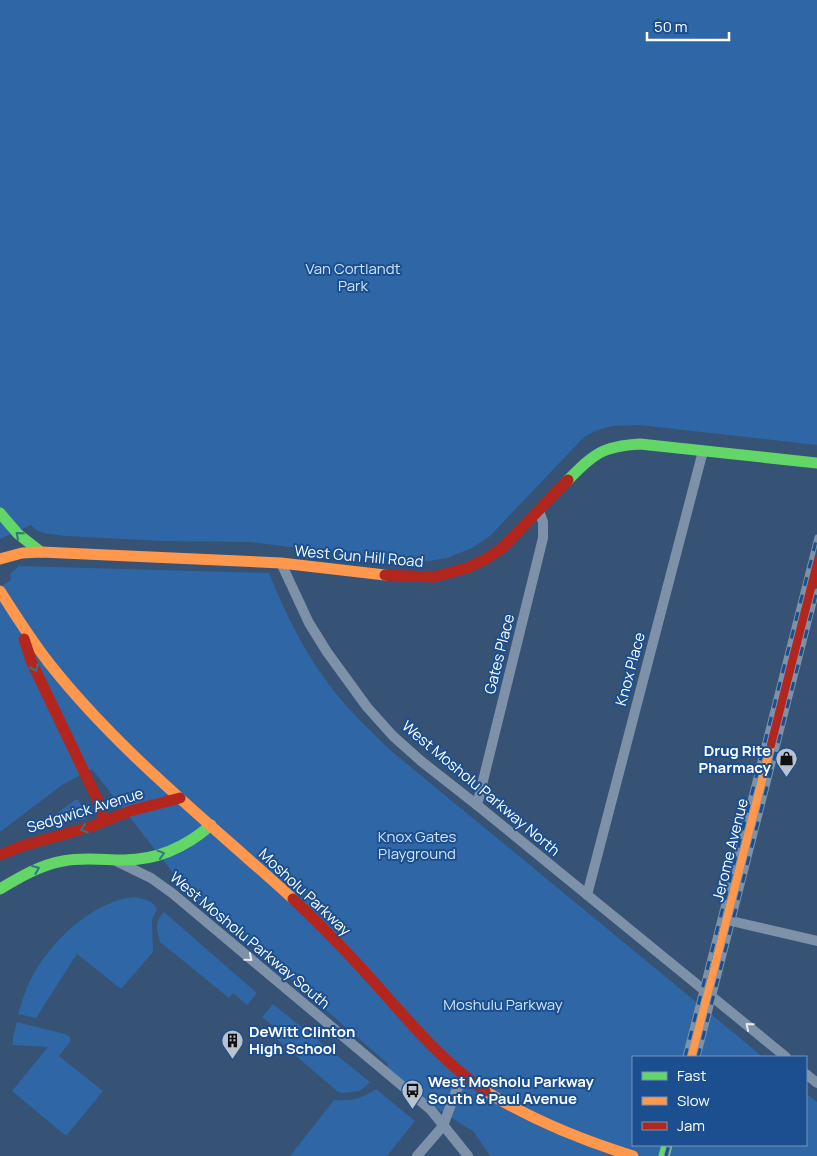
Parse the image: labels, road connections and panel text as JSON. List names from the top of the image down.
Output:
{
  "streets": {
    "main road": [
      "West Gun Hill Road",
      "Sedgwick Avenue",
      "Jerome Avenue",
      "Mosholu Parkway"
    ],
    "street": [
      "Gates Place",
      "Knox Place",
      "West Mosholu Parkway North",
      "West Mosholu Parkway South"
    ]
  },
  "crossings": [
    ["West Gun Hill Road", "Gates Place"],
    ["West Gun Hill Road", "Knox Place"],
    ["West Gun Hill Road", "West Mosholu Parkway North"],
    ["Gates Place", "West Mosholu Parkway North"],
    ["Knox Place", "West Mosholu Parkway North"],
    ["West Mosholu Parkway North", "Jerome Avenue"],
    ["Sedgwick Avenue", "Mosholu Parkway"]
  ],
  "one_way": ["West Mosholu Parkway South"],
  "parks": ["Van Cortlandt Park", "Knox Gates Playground", "Moshulu Parkway"],
  "places": {
    "shop": ["Drug Rite Pharmacy"],
    "building": ["DeWitt Clinton High School"],
    "bus stop": ["West Mosholu Parkway South & Paul Avenue"]
  },
  "legend": ["Fast", "Slow", "Jam"],
  "scale_bar": "50 m"
}
